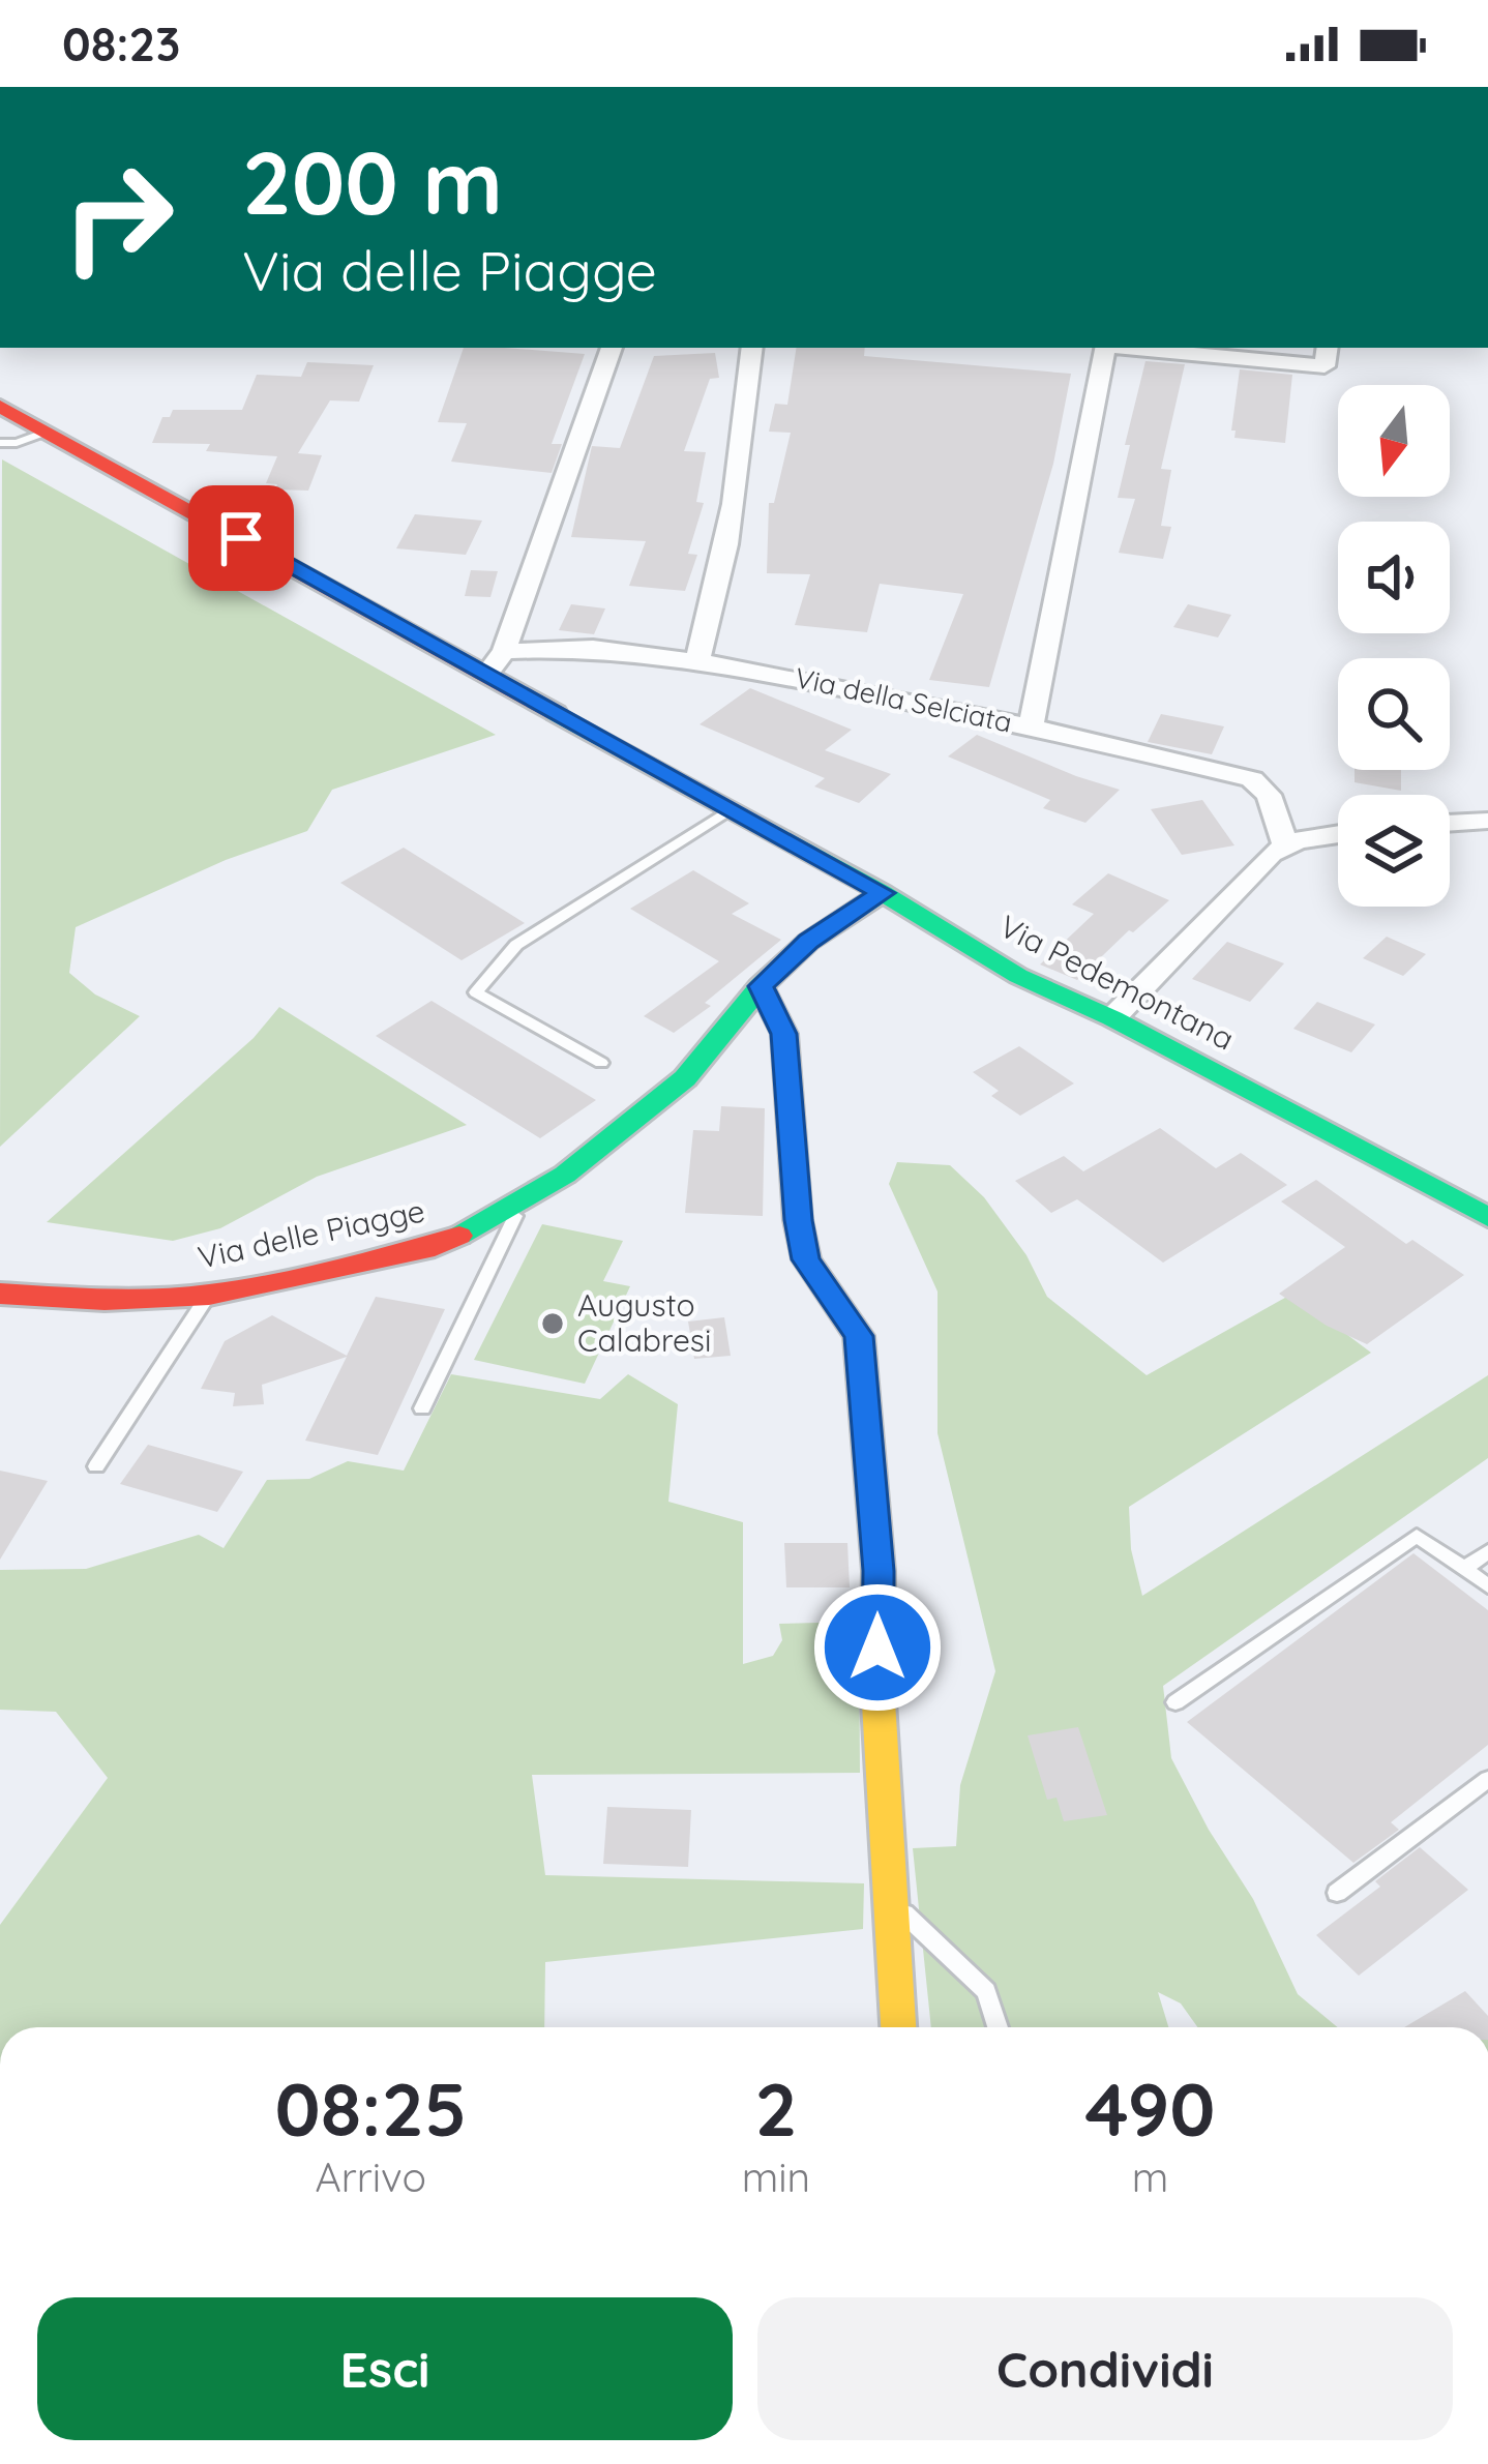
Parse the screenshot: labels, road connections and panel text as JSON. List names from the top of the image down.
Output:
{
  "streets": {
    "street": ["Via della Selciata", "Via Pedemontana", "Via delle Piagge"]
  },
  "crossings": [
    ["Via della Selciata", "Via Pedemontana"],
    ["Via Pedemontana", "Via delle Piagge"]
  ],
  "places": ["Augusto Calabresi"],
  "north": "bottom",
  "page": {
    "status": "08:23",
    "turn": ["200 m", "Via delle Piagge"],
    "eta": [
      "08:25",
      "Arrivo",
      "2",
      "min",
      "490",
      "m"
    ],
    "buttons": ["Esci", "Condividi"]
  }
}
